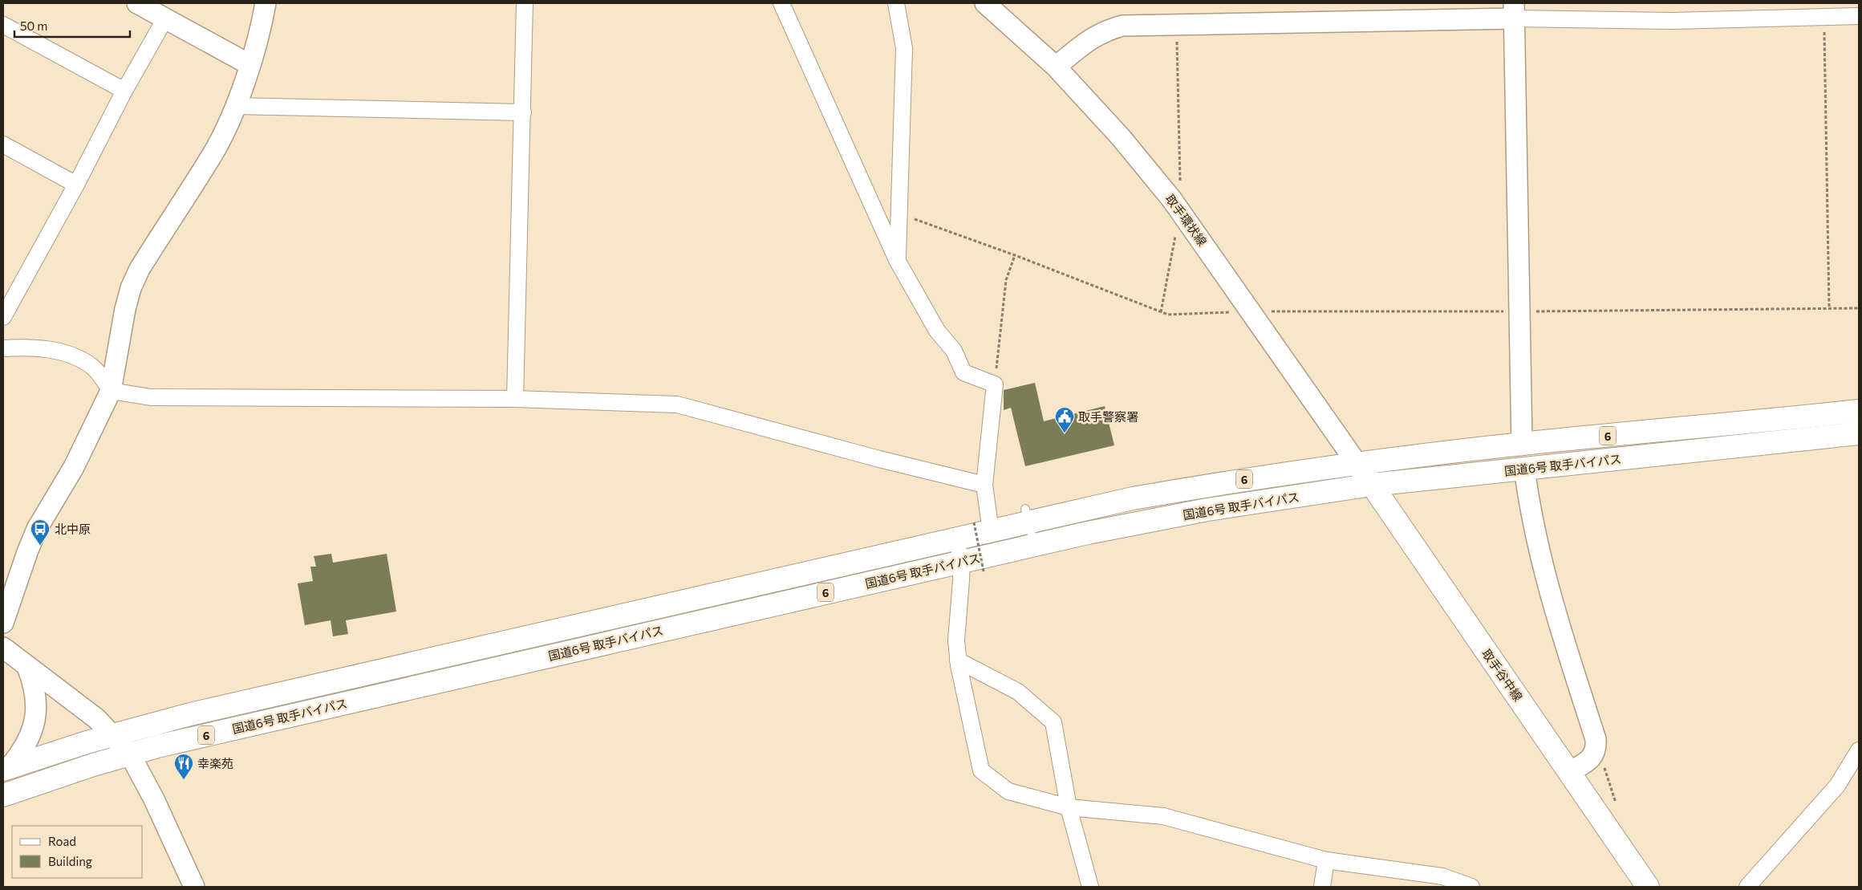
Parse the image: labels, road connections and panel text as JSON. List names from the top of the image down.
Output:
{
  "streets": {
    "main road": ["6", "国道6号 取手バイパス", "取手谷中線"],
    "street": ["取手環状線"]
  },
  "crossings": [
    ["取手環状線", "国道6号 取手バイパス"],
    ["取手環状線", "取手谷中線"],
    ["国道6号 取手バイパス", "取手谷中線"]
  ],
  "places": {
    "public building": ["取手警察署"],
    "bus stop": ["北中原"],
    "restaurant": ["幸楽苑"]
  },
  "legend": ["Road", "Building"],
  "scale_bar": "50 m"
}
